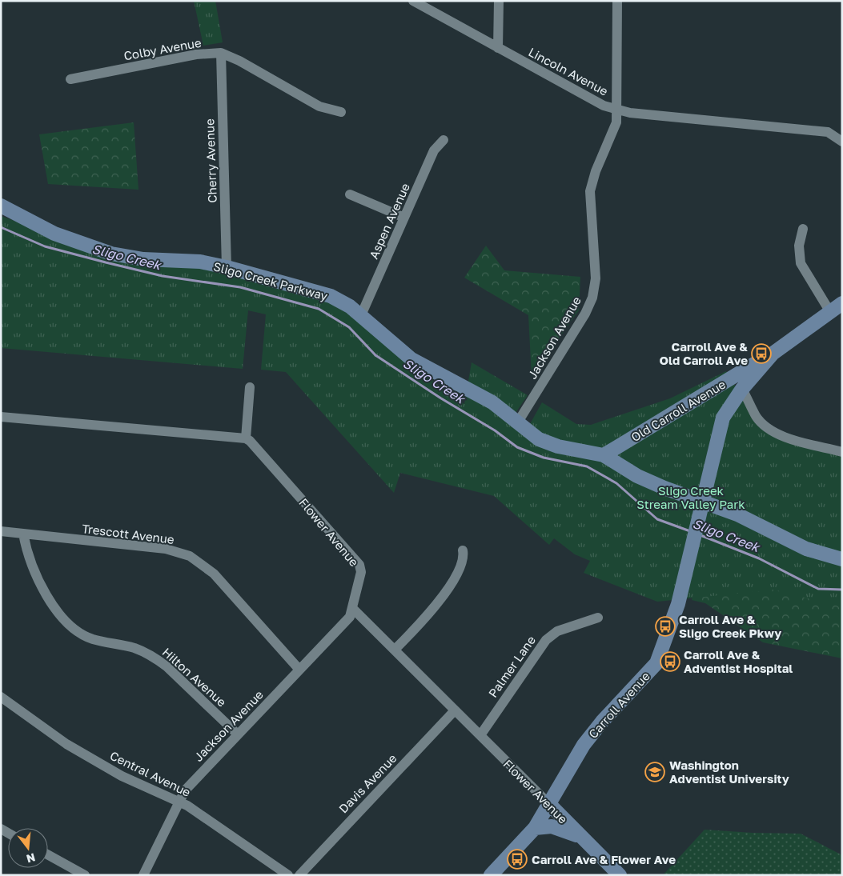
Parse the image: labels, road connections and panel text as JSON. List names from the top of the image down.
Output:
{
  "streets": {
    "street": [
      "Colby Avenue",
      "Lincoln Avenue",
      "Cherry Avenue",
      "Aspen Avenue",
      "Sligo Creek Parkway",
      "Jackson Avenue",
      "Old Carroll Avenue",
      "Flower Avenue",
      "Trescott Avenue",
      "Palmer Lane",
      "Hilton Avenue",
      "Carroll Avenue",
      "Central Avenue",
      "Davis Avenue"
    ]
  },
  "crossings": [
    ["Colby Avenue", "Cherry Avenue"],
    ["Lincoln Avenue", "Jackson Avenue"],
    ["Cherry Avenue", "Sligo Creek Parkway"],
    ["Aspen Avenue", "Sligo Creek Parkway"],
    ["Sligo Creek Parkway", "Jackson Avenue"],
    ["Sligo Creek Parkway", "Old Carroll Avenue"],
    ["Jackson Avenue", "Flower Avenue"],
    ["Jackson Avenue", "Trescott Avenue"],
    ["Jackson Avenue", "Hilton Avenue"],
    ["Jackson Avenue", "Central Avenue"],
    ["Old Carroll Avenue", "Carroll Avenue"],
    ["Flower Avenue", "Palmer Lane"],
    ["Flower Avenue", "Carroll Avenue"],
    ["Flower Avenue", "Davis Avenue"],
    ["Trescott Avenue", "Hilton Avenue"]
  ],
  "water": ["Sligo Creek"],
  "parks": ["Sligo Creek Stream Valley Park"],
  "places": {
    "bus stop": [
      "Carroll Ave & Old Carroll Ave",
      "Carroll Ave & Sligo Creek Pkwy",
      "Carroll Ave & Adventist Hospital",
      "Carroll Ave & Flower Ave"
    ],
    "school or university": ["Washington Adventist University"]
  },
  "north": "bottom"
}
